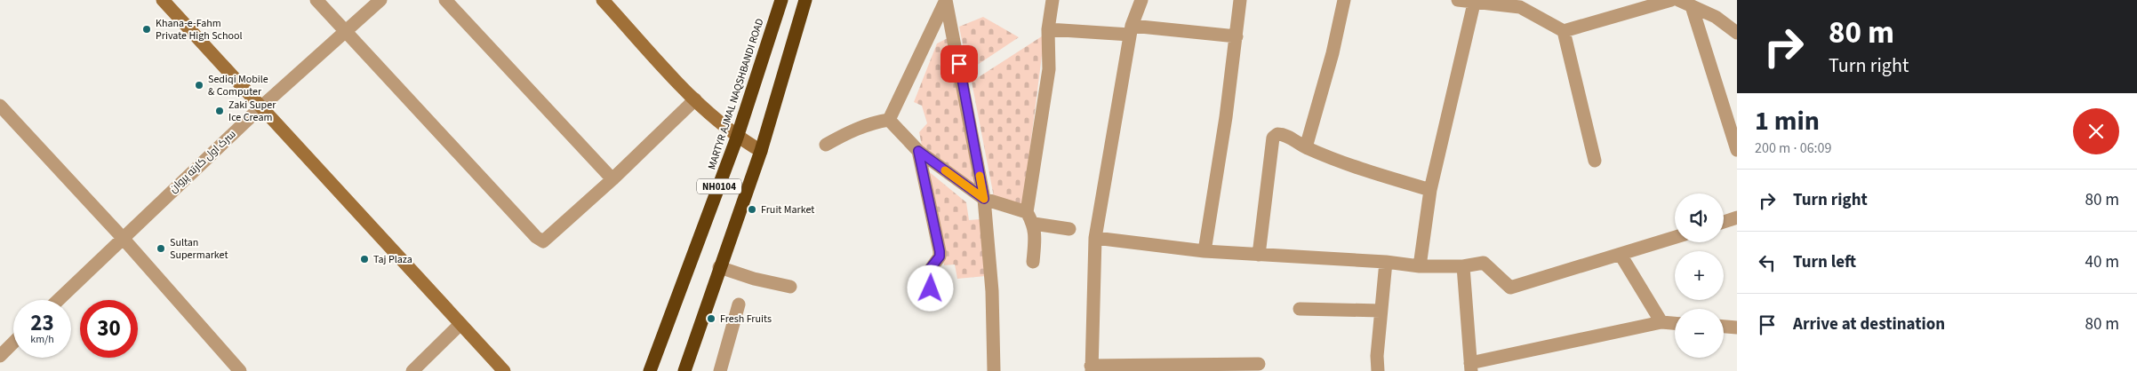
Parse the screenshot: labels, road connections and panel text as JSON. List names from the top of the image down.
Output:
{
  "streets": {
    "highway": ["MARTYR AJMAL NAQSHBANDI ROAD", "NH0104"],
    "street": ["سرک اول کارته پروان"]
  },
  "places": [
    "Khana-e-Fahm Private High School",
    "Sediqi Mobile & Computer",
    "Zaki Super Ice Cream",
    "Fruit Market",
    "Sultan Supermarket",
    "Taj Plaza",
    "Fresh Fruits"
  ],
  "page": {
    "turn": ["80 m", "Turn right"],
    "heading": ["1 min", "200 m · 06:09"],
    "list": [
      {
        "name": "Turn right",
        "value": "80 m"
      },
      {
        "name": "Turn left",
        "value": "40 m"
      },
      {
        "name": "Arrive at destination",
        "value": "80 m"
      }
    ],
    "map_buttons": ["+", "−"],
    "speed": "23 km/h",
    "limit": "30"
  }
}
